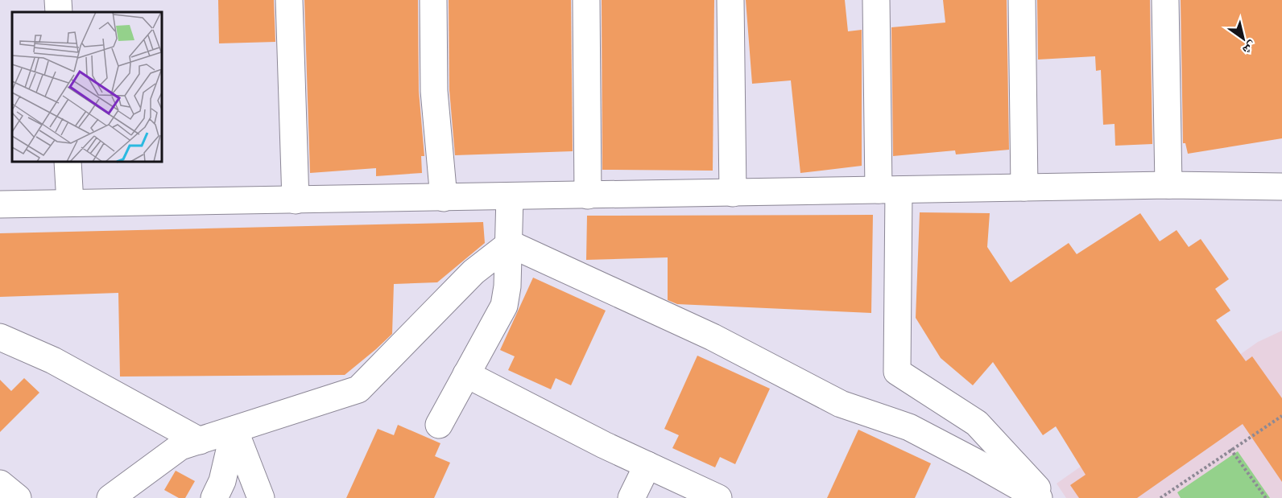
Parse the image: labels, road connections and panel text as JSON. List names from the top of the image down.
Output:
{
  "north": "bottom right"
}
